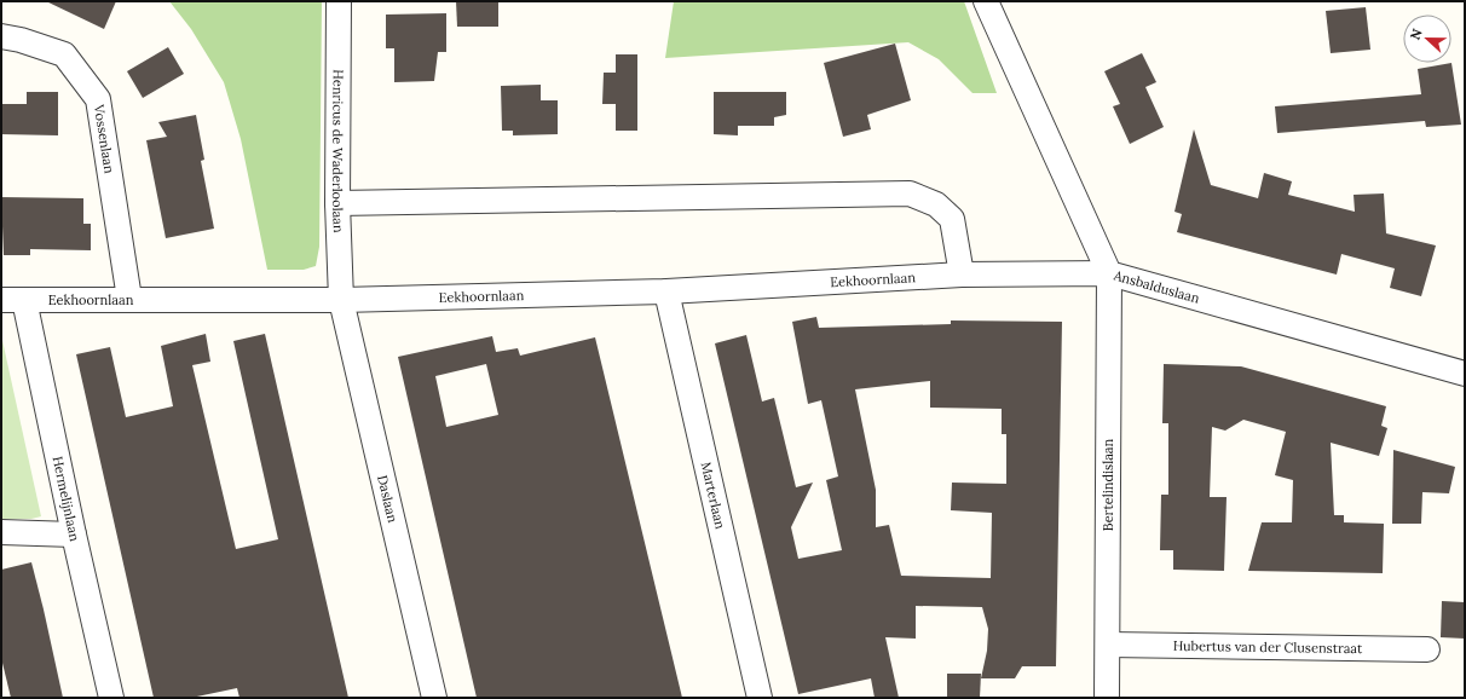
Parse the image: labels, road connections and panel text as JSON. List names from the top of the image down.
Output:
{
  "streets": {
    "street": [
      "Vossenlaan",
      "Henricus de Waderloolaan",
      "Eekhoornlaan",
      "Ansbalduslaan",
      "Bertelindislaan",
      "Marterlaan",
      "Hermelijnlaan",
      "Daslaan",
      "Hubertus van der Clusenstraat"
    ]
  },
  "crossings": [
    ["Vossenlaan", "Eekhoornlaan"],
    ["Henricus de Waderloolaan", "Eekhoornlaan"],
    ["Henricus de Waderloolaan", "Daslaan"],
    ["Eekhoornlaan", "Ansbalduslaan"],
    ["Eekhoornlaan", "Bertelindislaan"],
    ["Eekhoornlaan", "Marterlaan"],
    ["Eekhoornlaan", "Hermelijnlaan"],
    ["Eekhoornlaan", "Daslaan"],
    ["Ansbalduslaan", "Bertelindislaan"],
    ["Bertelindislaan", "Hubertus van der Clusenstraat"]
  ],
  "north": "left"
}
